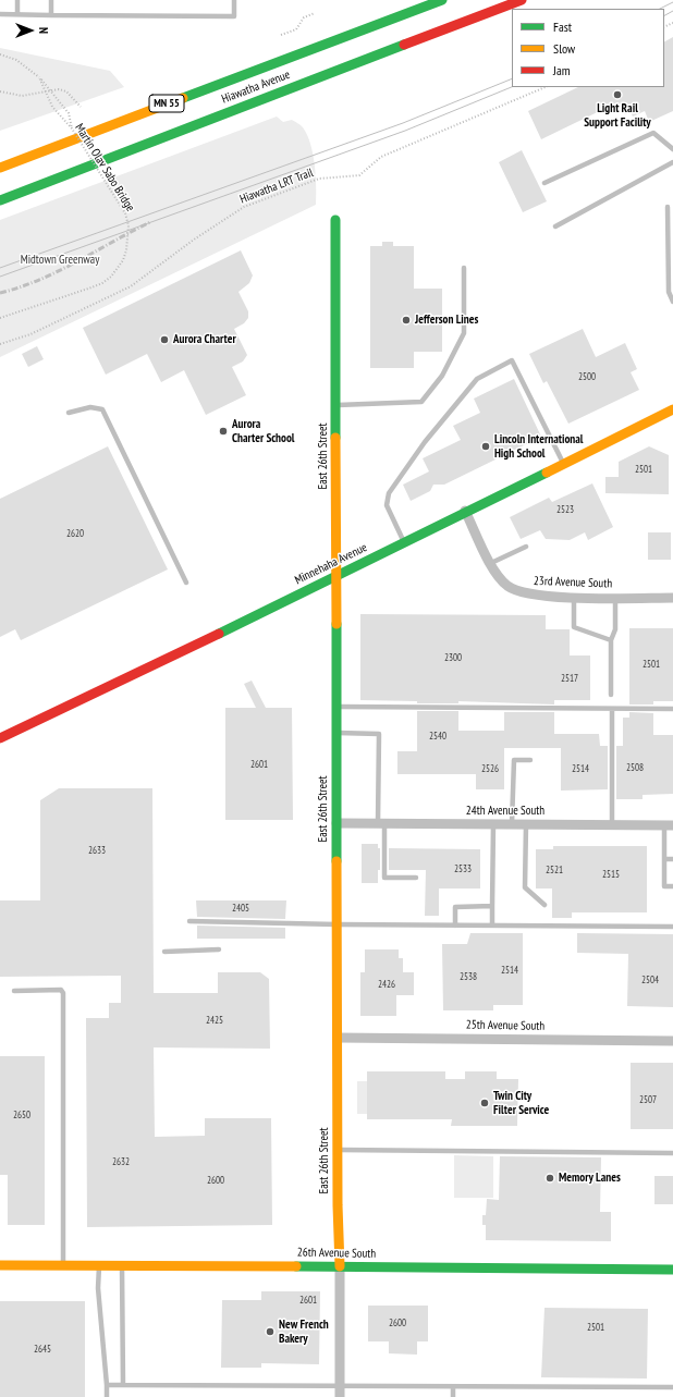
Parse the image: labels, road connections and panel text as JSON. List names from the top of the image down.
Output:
{
  "streets": {
    "main road": [
      "Hiawatha Avenue",
      "MN 55",
      "East 26th Street",
      "Minnehaha Avenue",
      "26th Avenue South"
    ],
    "street": ["23rd Avenue South", "24th Avenue South", "25th Avenue South"],
    "path": ["Martin Olav Sabo Bridge", "Hiawatha LRT Trail"]
  },
  "crossings": [
    ["East 26th Street", "Minnehaha Avenue"],
    ["East 26th Street", "24th Avenue South"],
    ["East 26th Street", "25th Avenue South"],
    ["East 26th Street", "26th Avenue South"],
    ["Minnehaha Avenue", "23rd Avenue South"]
  ],
  "parks": ["Midtown Greenway"],
  "places": [
    "Light Rail Support Facility",
    "Jefferson Lines",
    "Aurora Charter",
    "Aurora Charter School",
    "Lincoln International High School",
    "Twin City Filter Service",
    "Memory Lanes",
    "New French Bakery"
  ],
  "house_numbers": [
    "2500",
    "2501",
    "2523",
    "2620",
    "2300",
    "2501",
    "2517",
    "2540",
    "2601",
    "2508",
    "2526",
    "2514",
    "2633",
    "2533",
    "2521",
    "2515",
    "2405",
    "2514",
    "2538",
    "2504",
    "2426",
    "2425",
    "2507",
    "2650",
    "2632",
    "2600",
    "2601",
    "2600",
    "2501",
    "2645"
  ],
  "legend": ["Fast", "Slow", "Jam"],
  "north": "right"
}
